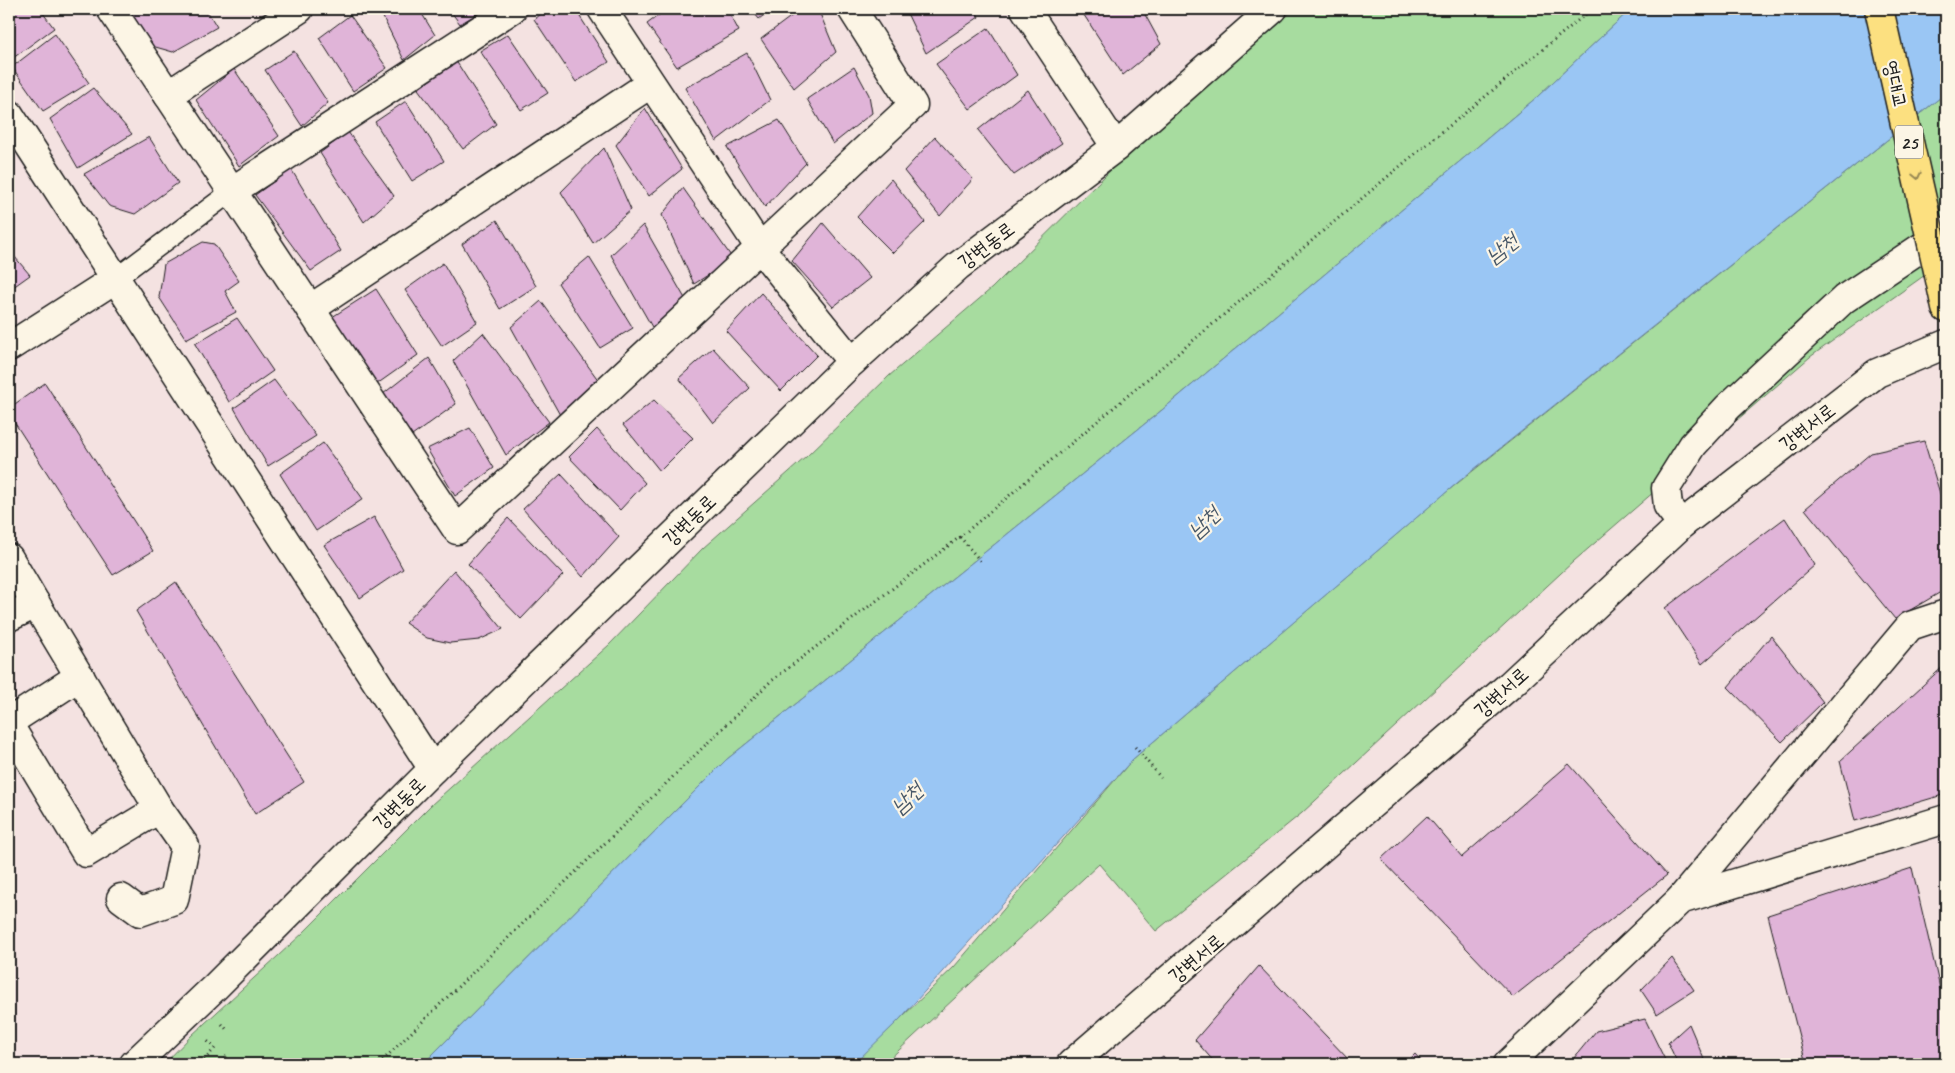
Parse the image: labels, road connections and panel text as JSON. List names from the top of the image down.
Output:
{
  "streets": {
    "main road": ["영대교", "25"],
    "street": ["강변동로", "강변서로"]
  },
  "one_way": ["영대교"],
  "water": ["남천"]
}
